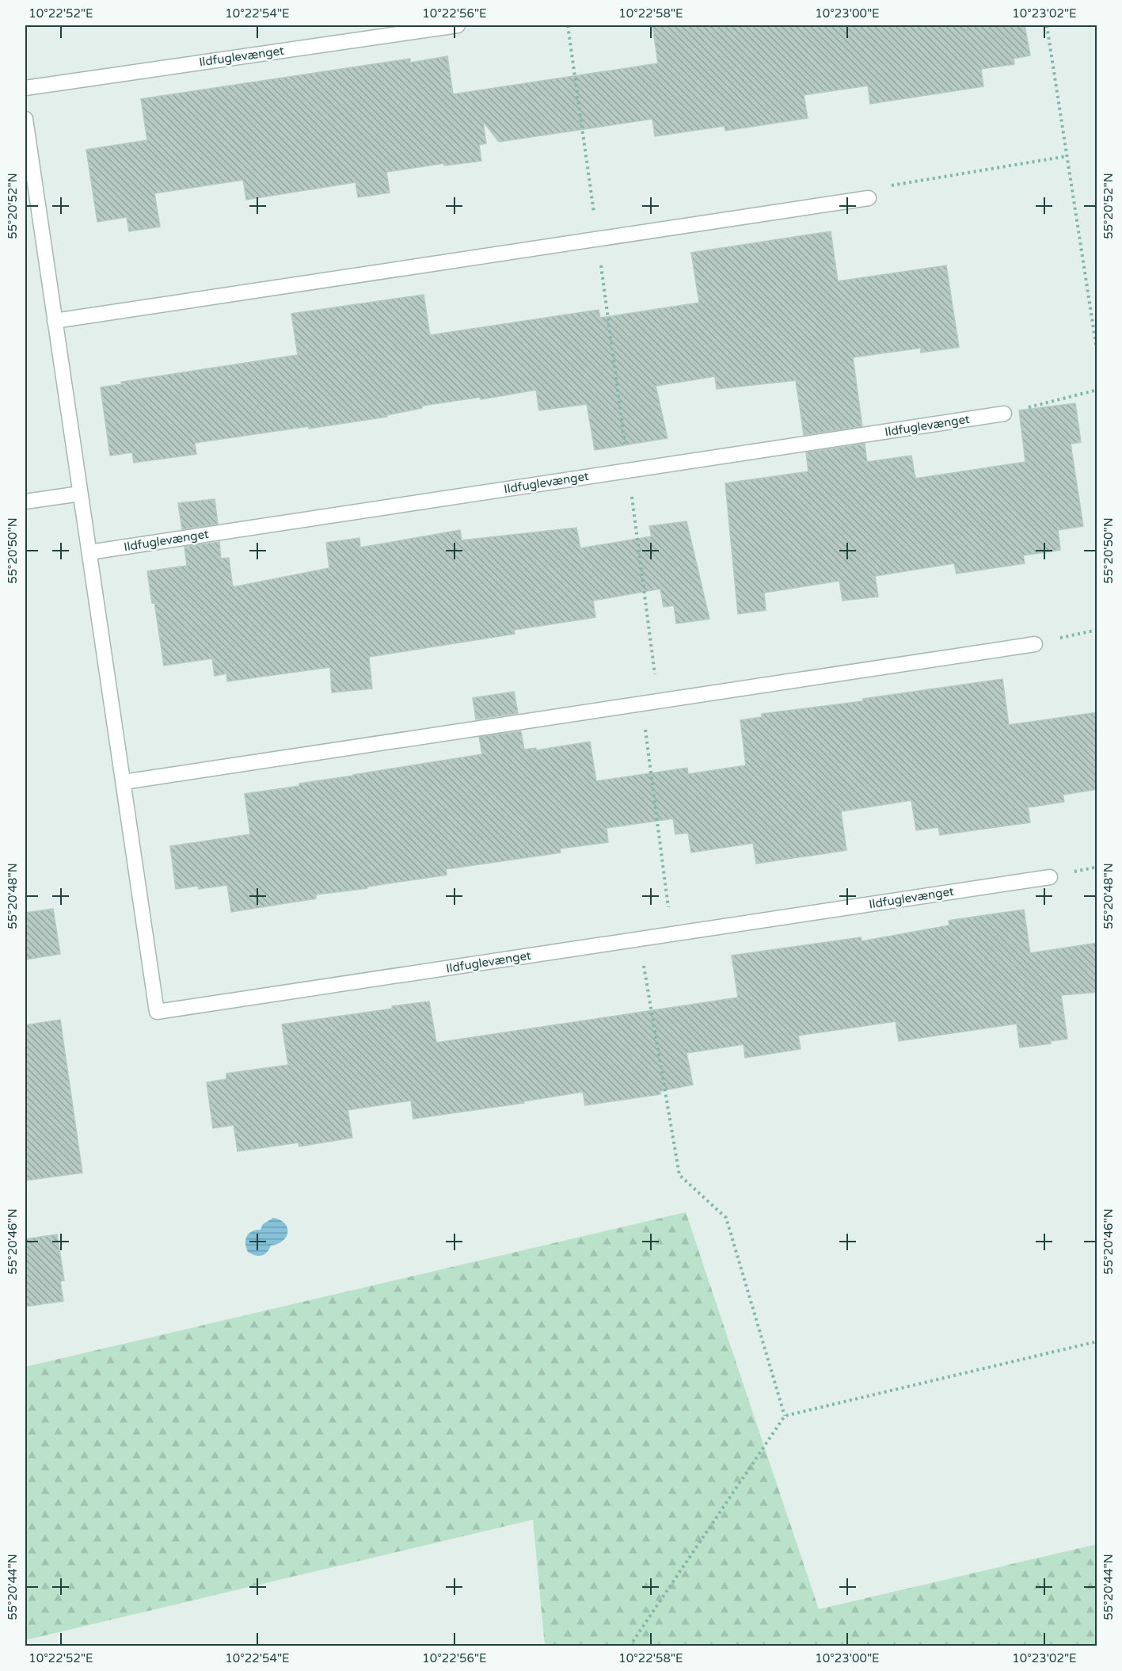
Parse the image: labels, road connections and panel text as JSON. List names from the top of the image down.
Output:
{
  "streets": {
    "street": ["Ildfuglevænget"]
  },
  "coordinates": [
    "10°22'52\"E",
    "10°22'54\"E",
    "10°22'56\"E",
    "10°22'58\"E",
    "10°23'00\"E",
    "10°23'02\"E",
    "55°20'52\"N",
    "55°20'50\"N",
    "55°20'48\"N",
    "55°20'46\"N",
    "55°20'44\"N"
  ]
}
